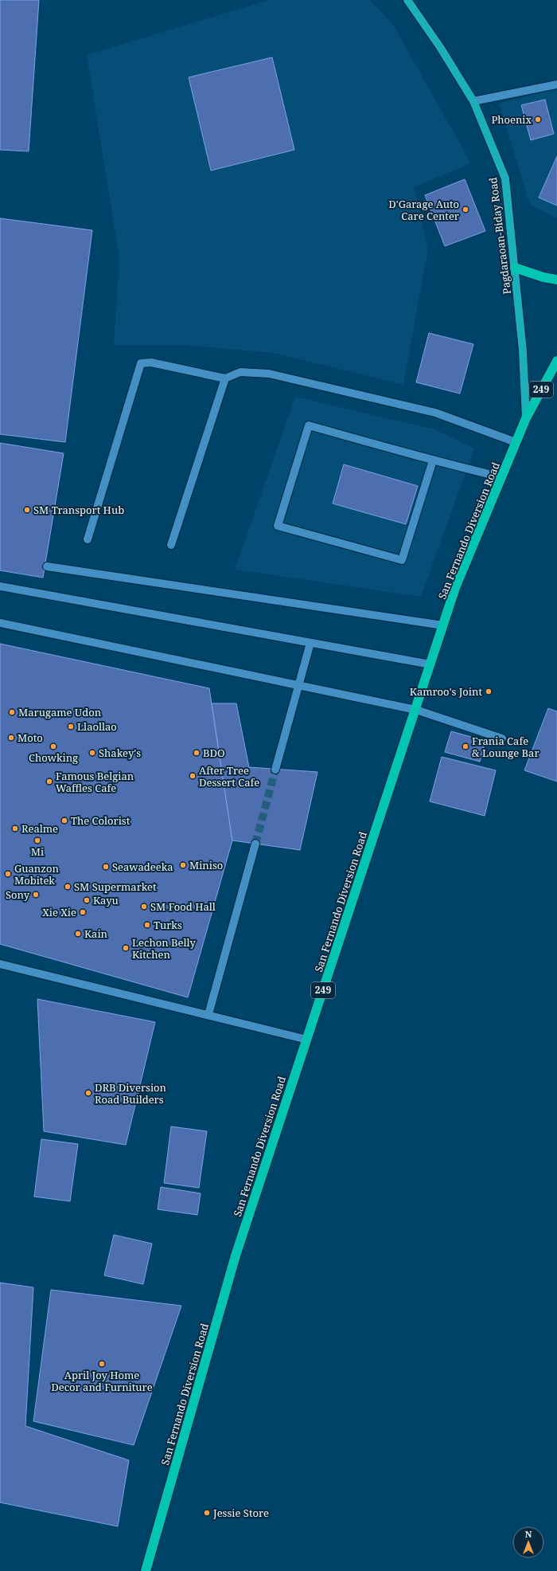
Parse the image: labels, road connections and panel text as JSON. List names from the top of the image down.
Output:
{
  "streets": {
    "highway": ["249", "San Fernando Diversion Road"],
    "main road": ["Pagdaraoan-Biday Road"]
  },
  "crossings": [
    ["Pagdaraoan-Biday Road", "San Fernando Diversion Road"]
  ],
  "places": [
    "Phoenix",
    "D'Garage Auto Care Center",
    "SM Transport Hub",
    "Kamroo's Joint",
    "Marugame Udon",
    "Llaollao",
    "Moto",
    "Chowking",
    "Frania Cafe & Lounge Bar",
    "Shakey's",
    "BDO",
    "After Tree Dessert Cafe",
    "Famous Belgian Waffles Cafe",
    "The Colorist",
    "Realme",
    "Mi",
    "Miniso",
    "Seawadeeka",
    "Guanzon Mobitek",
    "SM Supermarket",
    "Sony",
    "Kayu",
    "SM Food Hall",
    "Xie Xie",
    "Turks",
    "Kain",
    "Lechon Belly Kitchen",
    "DRB Diversion Road Builders",
    "April Joy Home Decor and Furniture",
    "Jessie Store"
  ],
  "north": "top"
}
